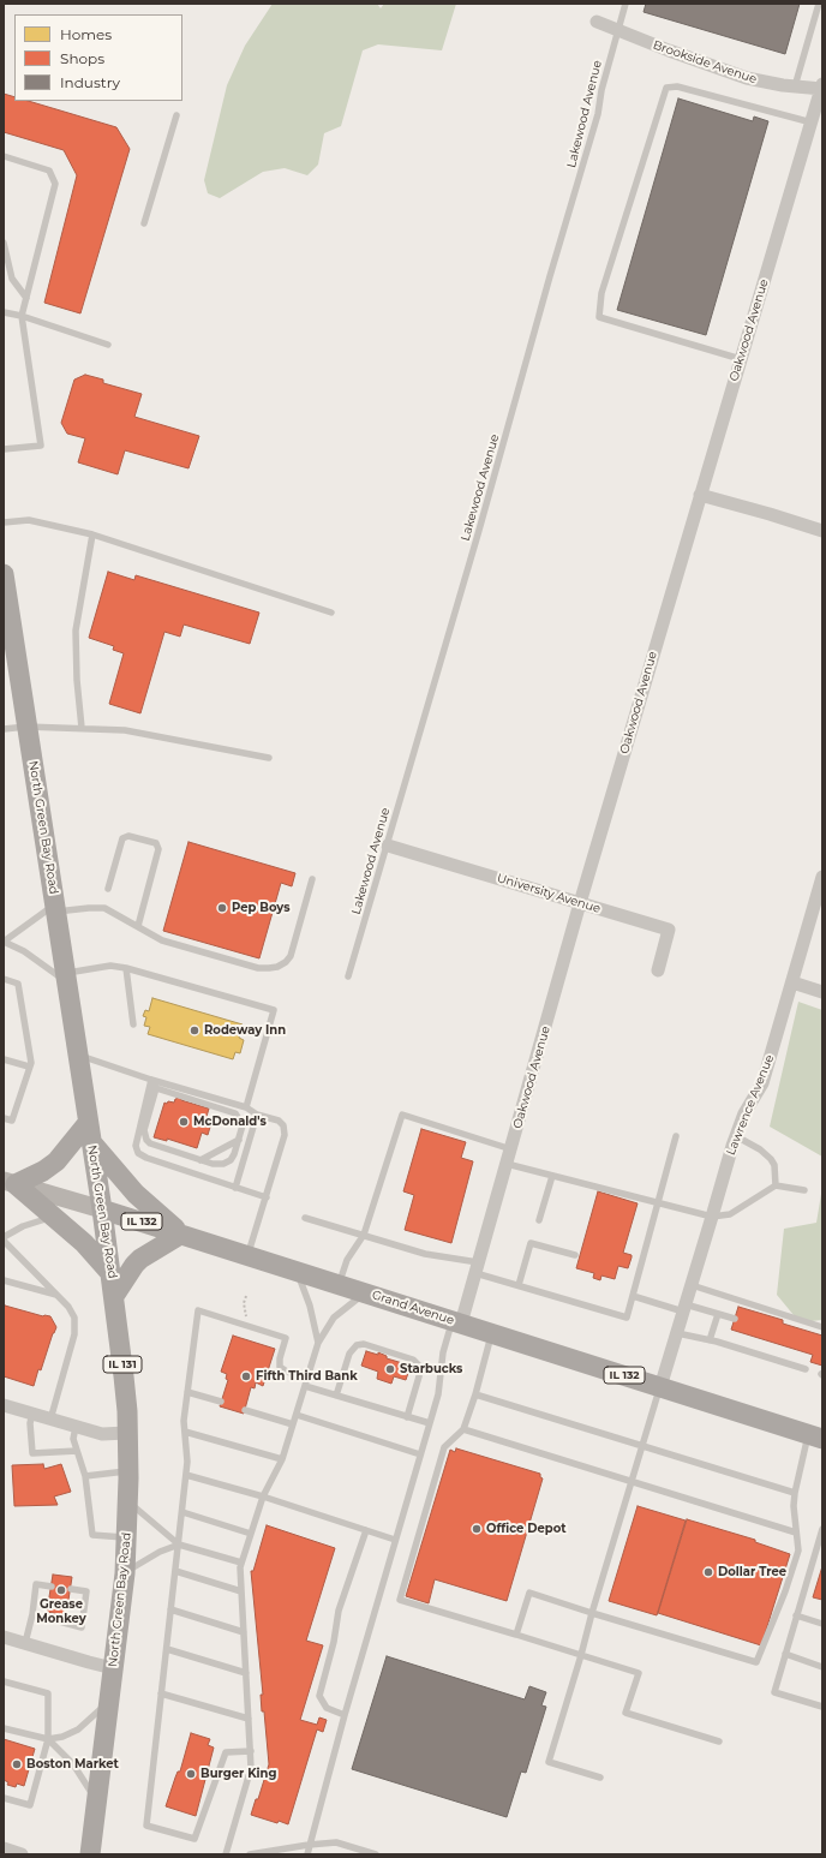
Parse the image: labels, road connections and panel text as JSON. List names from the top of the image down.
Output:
{
  "streets": {
    "main road": [
      "North Green Bay Road",
      "IL 132",
      "Grand Avenue",
      "IL 131"
    ],
    "street": [
      "Brookside Avenue",
      "Oakwood Avenue",
      "University Avenue",
      "Lawrence Avenue"
    ],
    "lane": ["Lakewood Avenue"]
  },
  "crossings": [
    ["Brookside Avenue", "Lakewood Avenue"],
    ["Brookside Avenue", "Oakwood Avenue"],
    ["Lakewood Avenue", "University Avenue"],
    ["Oakwood Avenue", "University Avenue"],
    ["Oakwood Avenue", "Grand Avenue"],
    ["North Green Bay Road", "Grand Avenue"],
    ["Lawrence Avenue", "Grand Avenue"]
  ],
  "places": [
    "Pep Boys",
    "Rodeway Inn",
    "McDonald's",
    "Starbucks",
    "Fifth Third Bank",
    "Office Depot",
    "Dollar Tree",
    "Grease Monkey",
    "Boston Market",
    "Burger King"
  ],
  "legend": ["Homes", "Shops", "Industry"]
}
